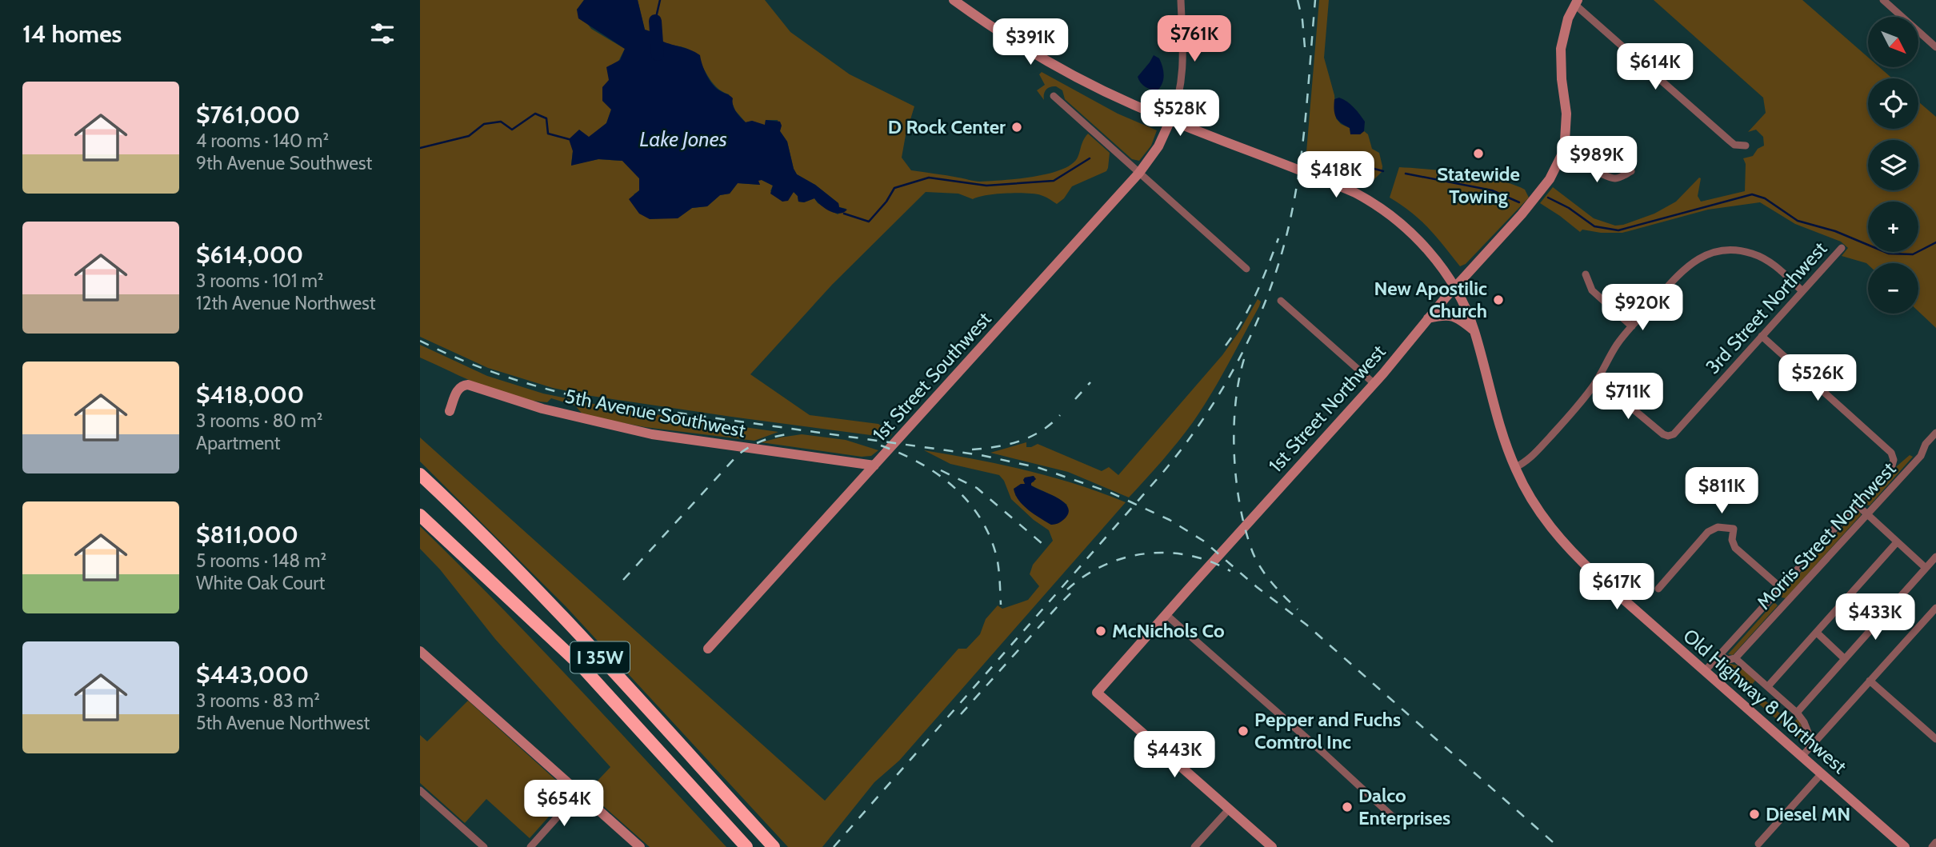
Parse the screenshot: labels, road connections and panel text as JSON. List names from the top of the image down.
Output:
{
  "streets": {
    "highway": ["I 35W"],
    "street": [
      "3rd Street Northwest",
      "1st Street Southwest",
      "1st Street Northwest",
      "5th Avenue Southwest",
      "Morris Street Northwest",
      "Old Highway 8 Northwest"
    ]
  },
  "crossings": [
    ["1st Street Southwest", "5th Avenue Southwest"],
    ["1st Street Southwest", "Old Highway 8 Northwest"],
    ["1st Street Northwest", "Old Highway 8 Northwest"]
  ],
  "water": ["Lake Jones"],
  "places": [
    "D Rock Center",
    "Statewide Towing",
    "New Apostilic Church",
    "McNichols Co",
    "Pepper and Fuchs Comtrol Inc",
    "Dalco Enterprises",
    "Diesel MN"
  ],
  "north": "bottom right",
  "page": {
    "heading": "14 homes",
    "price": [
      "$761K",
      "$391K",
      "$614K",
      "$528K",
      "$989K",
      "$418K",
      "$920K",
      "$526K",
      "$711K",
      "$811K",
      "$617K",
      "$433K",
      "$443K",
      "$654K"
    ],
    "map_buttons": ["+", "−"],
    "list": [
      {
        "name": "$761,000",
        "note": "4 rooms · 140 m² · 9th Avenue Southwest"
      },
      {
        "name": "$614,000",
        "note": "3 rooms · 101 m² · 12th Avenue Northwest"
      },
      {
        "name": "$418,000",
        "note": "3 rooms · 80 m² · Apartment"
      },
      {
        "name": "$811,000",
        "note": "5 rooms · 148 m² · White Oak Court"
      },
      {
        "name": "$443,000",
        "note": "3 rooms · 83 m² · 5th Avenue Northwest"
      }
    ]
  }
}
